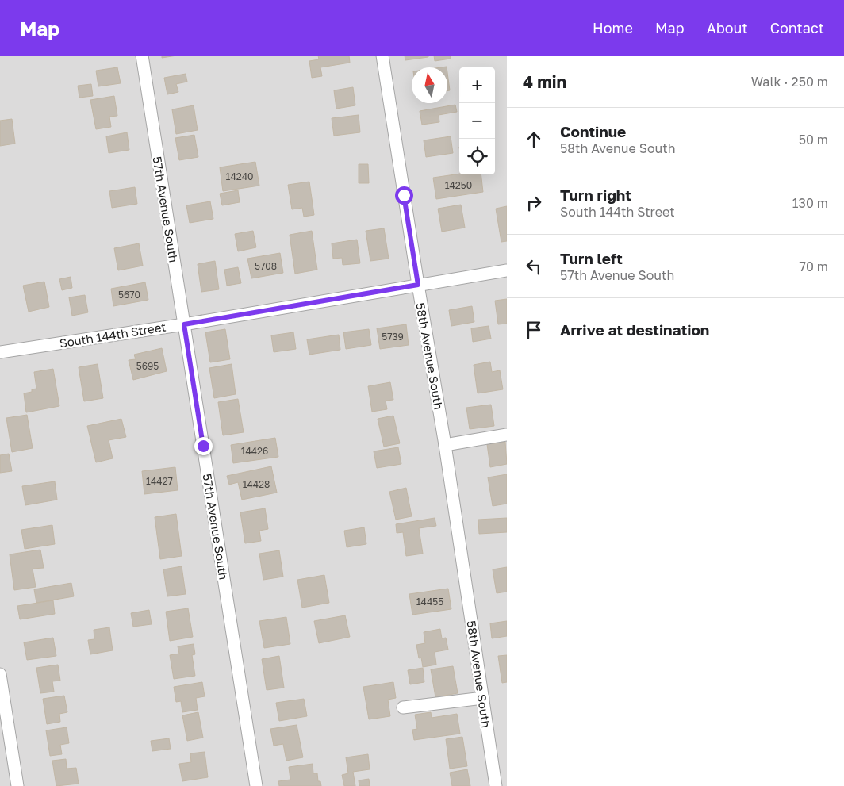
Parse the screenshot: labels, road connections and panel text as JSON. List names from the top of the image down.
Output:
{
  "streets": {
    "street": ["57th Avenue South", "South 144th Street", "58th Avenue South"]
  },
  "crossings": [
    ["57th Avenue South", "South 144th Street"],
    ["South 144th Street", "58th Avenue South"]
  ],
  "house_numbers": [
    "14240",
    "14250",
    "5708",
    "5670",
    "5739",
    "5695",
    "14426",
    "14427",
    "14428",
    "14455"
  ],
  "north": "top",
  "page": {
    "header": "Map",
    "nav": [
      "Home",
      "Map",
      "About",
      "Contact"
    ],
    "heading": ["4 min", "Walk · 250 m"],
    "map_buttons": ["+", "−"],
    "list": [
      ["Continue", "58th Avenue South", "50 m"],
      ["Turn right", "South 144th Street", "130 m"],
      ["Turn left", "57th Avenue South", "70 m"],
      "Arrive at destination"
    ]
  }
}
